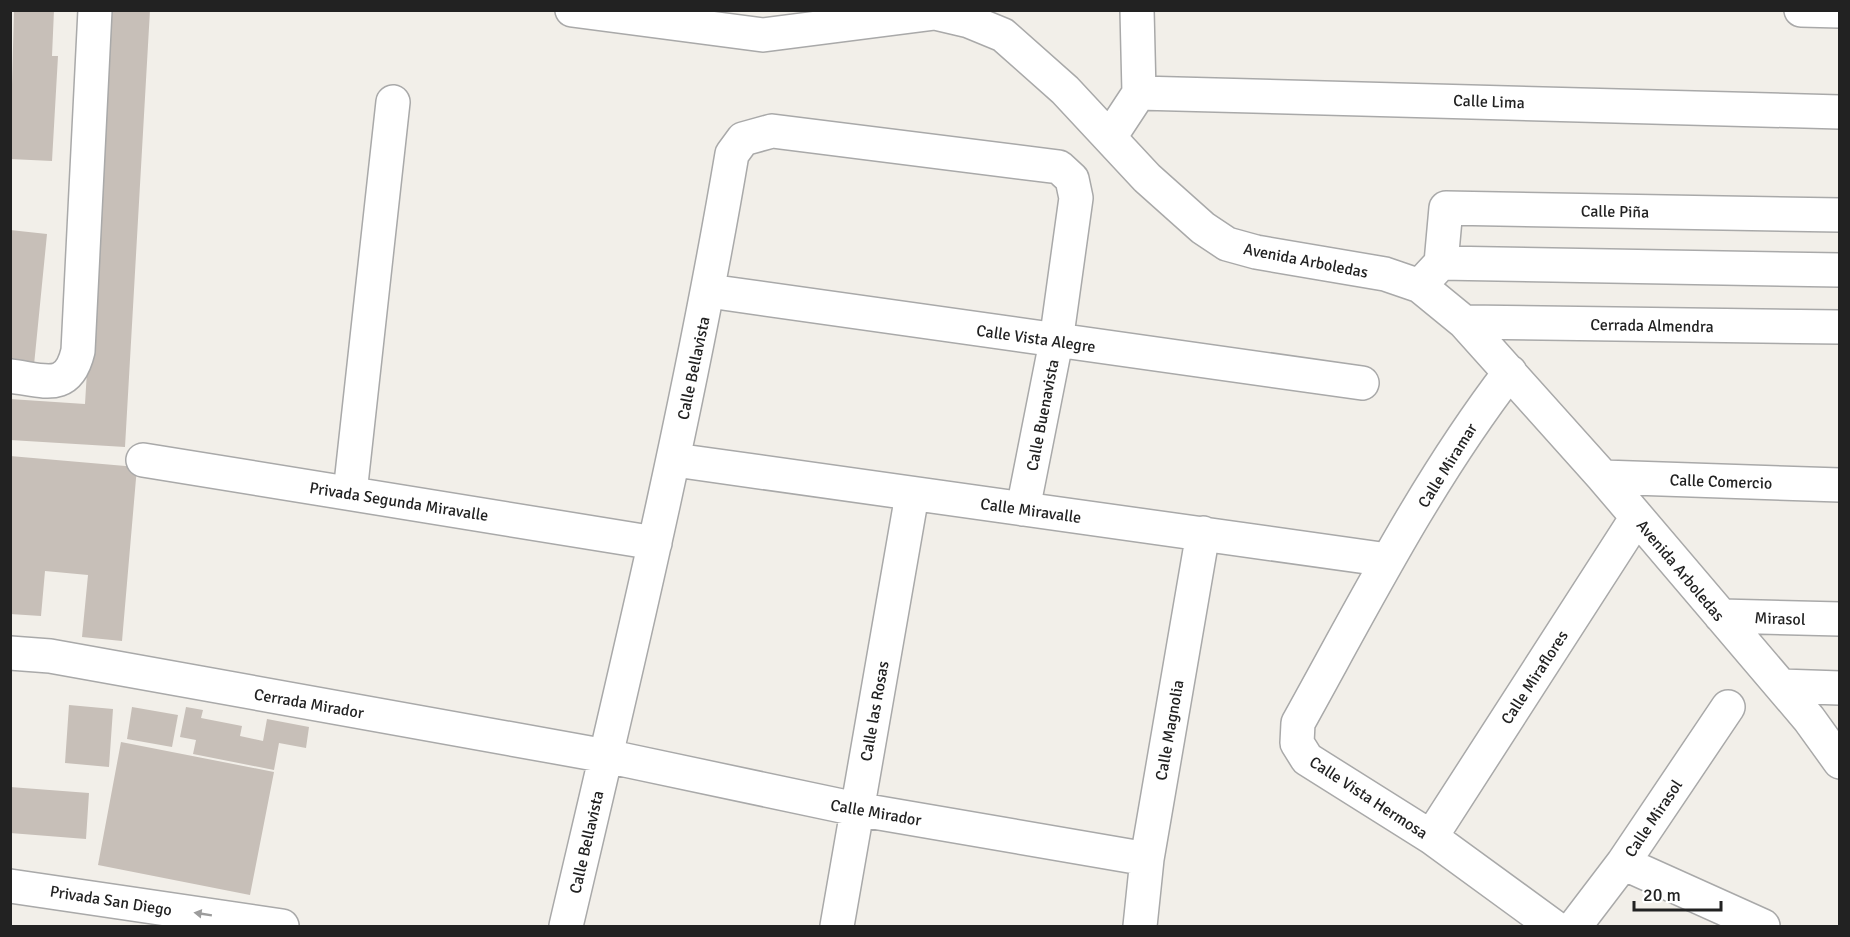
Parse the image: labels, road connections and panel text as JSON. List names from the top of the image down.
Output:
{
  "streets": {
    "street": [
      "Calle Lima",
      "Calle Piña",
      "Avenida Arboledas",
      "Cerrada Almendra",
      "Calle Vista Alegre",
      "Calle Bellavista",
      "Calle Buenavista",
      "Calle Miramar",
      "Calle Comercio",
      "Privada Segunda Miravalle",
      "Calle Miravalle",
      "Mirasol",
      "Calle Miraflores",
      "Cerrada Mirador",
      "Calle las Rosas",
      "Calle Magnolia",
      "Calle Vista Hermosa",
      "Calle Mirador",
      "Calle Mirasol",
      "Privada San Diego"
    ]
  },
  "crossings": [
    ["Calle Piña", "Avenida Arboledas"],
    ["Avenida Arboledas", "Cerrada Almendra"],
    ["Avenida Arboledas", "Calle Miramar"],
    ["Avenida Arboledas", "Calle Comercio"],
    ["Avenida Arboledas", "Mirasol"],
    ["Avenida Arboledas", "Calle Miraflores"],
    ["Calle Vista Alegre", "Calle Bellavista"],
    ["Calle Vista Alegre", "Calle Buenavista"],
    ["Calle Bellavista", "Calle Buenavista"],
    ["Calle Bellavista", "Privada Segunda Miravalle"],
    ["Calle Bellavista", "Calle Miravalle"],
    ["Calle Bellavista", "Cerrada Mirador"],
    ["Calle Bellavista", "Calle Mirador"],
    ["Calle Buenavista", "Calle Miravalle"],
    ["Calle Miramar", "Calle Miravalle"],
    ["Calle Miramar", "Calle Vista Hermosa"],
    ["Calle Miravalle", "Calle las Rosas"],
    ["Calle Miravalle", "Calle Magnolia"],
    ["Calle Miravalle", "Calle Vista Hermosa"],
    ["Calle Miraflores", "Calle Vista Hermosa"],
    ["Cerrada Mirador", "Calle Mirador"],
    ["Calle las Rosas", "Calle Mirador"],
    ["Calle Magnolia", "Calle Mirador"]
  ],
  "one_way": ["Privada San Diego"],
  "scale_bar": "20 m"
}
